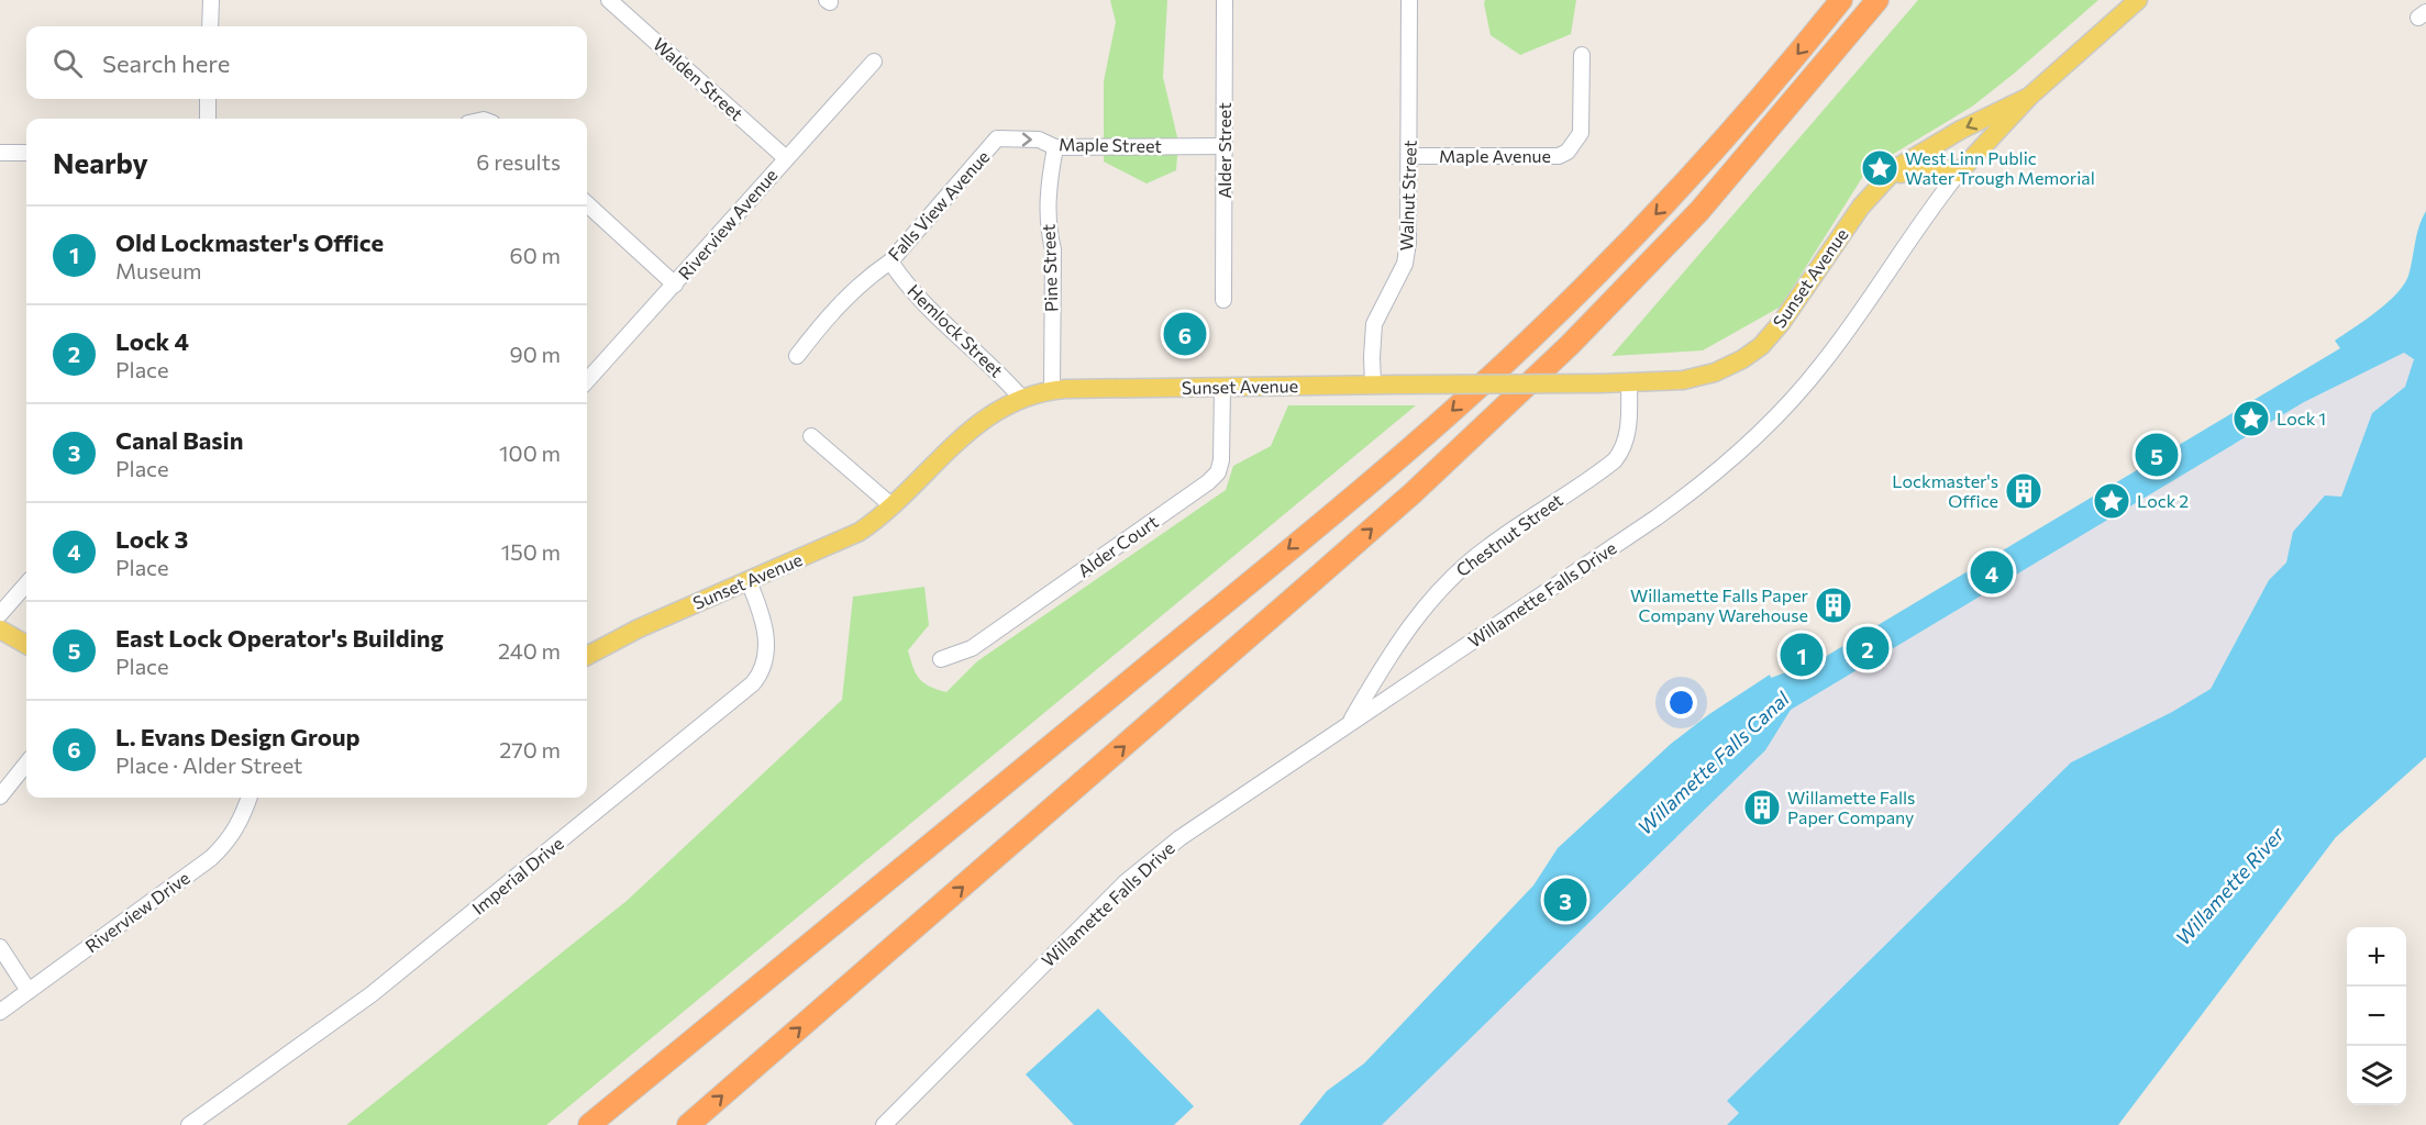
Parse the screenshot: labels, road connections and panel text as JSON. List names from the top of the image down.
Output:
{
  "streets": {
    "main road": ["Sunset Avenue", "Willamette Falls Drive"],
    "street": [
      "Walden Street",
      "Maple Street",
      "Alder Street",
      "Maple Avenue",
      "Walnut Street",
      "Falls View Avenue",
      "Riverview Avenue",
      "Pine Street",
      "Hemlock Street",
      "Chestnut Street",
      "Alder Court",
      "Imperial Drive",
      "Riverview Drive"
    ]
  },
  "crossings": [
    ["Walden Street", "Riverview Avenue"],
    ["Maple Street", "Alder Street"],
    ["Maple Street", "Falls View Avenue"],
    ["Maple Street", "Pine Street"],
    ["Maple Avenue", "Walnut Street"],
    ["Walnut Street", "Sunset Avenue"],
    ["Falls View Avenue", "Hemlock Street"],
    ["Pine Street", "Sunset Avenue"],
    ["Sunset Avenue", "Hemlock Street"],
    ["Sunset Avenue", "Chestnut Street"],
    ["Sunset Avenue", "Alder Court"],
    ["Sunset Avenue", "Willamette Falls Drive"],
    ["Sunset Avenue", "Imperial Drive"],
    ["Chestnut Street", "Willamette Falls Drive"]
  ],
  "water": ["Willamette Falls Canal", "Willamette River"],
  "places": {
    "place": ["West Linn Public Water Trough Memorial", "Lock 1", "Lock 2"],
    "building": ["Lockmaster's Office", "Willamette Falls Paper Company Warehouse", "Willamette Falls Paper Company"]
  },
  "page": {
    "search": "Search here",
    "heading": ["Nearby", "6 results"],
    "list": [
      {
        "mark": "1",
        "name": "Old Lockmaster's Office",
        "note": "Museum",
        "value": "60 m"
      },
      {
        "mark": "2",
        "name": "Lock 4",
        "note": "Place",
        "value": "90 m"
      },
      {
        "mark": "3",
        "name": "Canal Basin",
        "note": "Place",
        "value": "100 m"
      },
      {
        "mark": "4",
        "name": "Lock 3",
        "note": "Place",
        "value": "150 m"
      },
      {
        "mark": "5",
        "name": "East Lock Operator's Building",
        "note": "Place",
        "value": "240 m"
      },
      {
        "mark": "6",
        "name": "L. Evans Design Group",
        "note": "Place · Alder Street",
        "value": "270 m"
      }
    ],
    "pins": [
      "6",
      "5",
      "4",
      "2",
      "1",
      "3"
    ],
    "map_buttons": ["+", "−"]
  }
}
